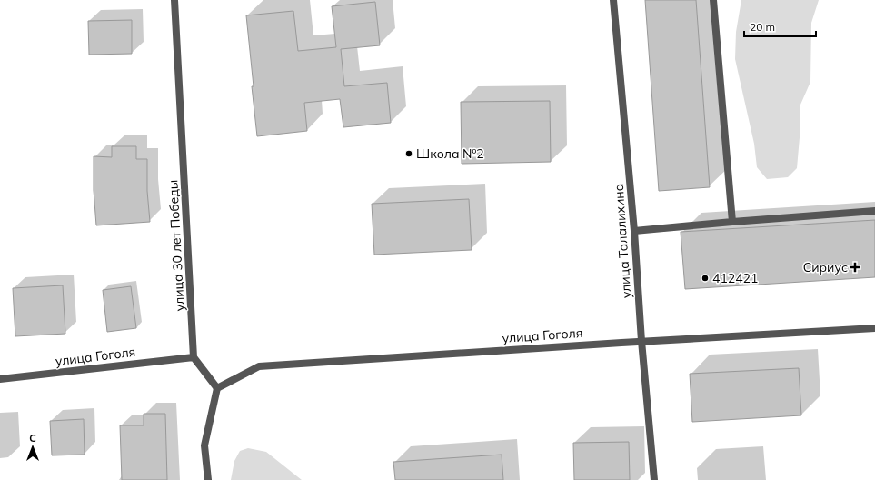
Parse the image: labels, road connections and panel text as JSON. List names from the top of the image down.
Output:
{
  "streets": {
    "street": ["улица Талалихина", "улица 30 лет Победы", "улица Гоголя"]
  },
  "crossings": [
    ["улица Талалихина", "улица Гоголя"],
    ["улица 30 лет Победы", "улица Гоголя"]
  ],
  "places": {
    "other": ["Школа №2", "412421"],
    "health": ["Сириус"]
  },
  "scale_bar": "20 m",
  "north": "top"
}
